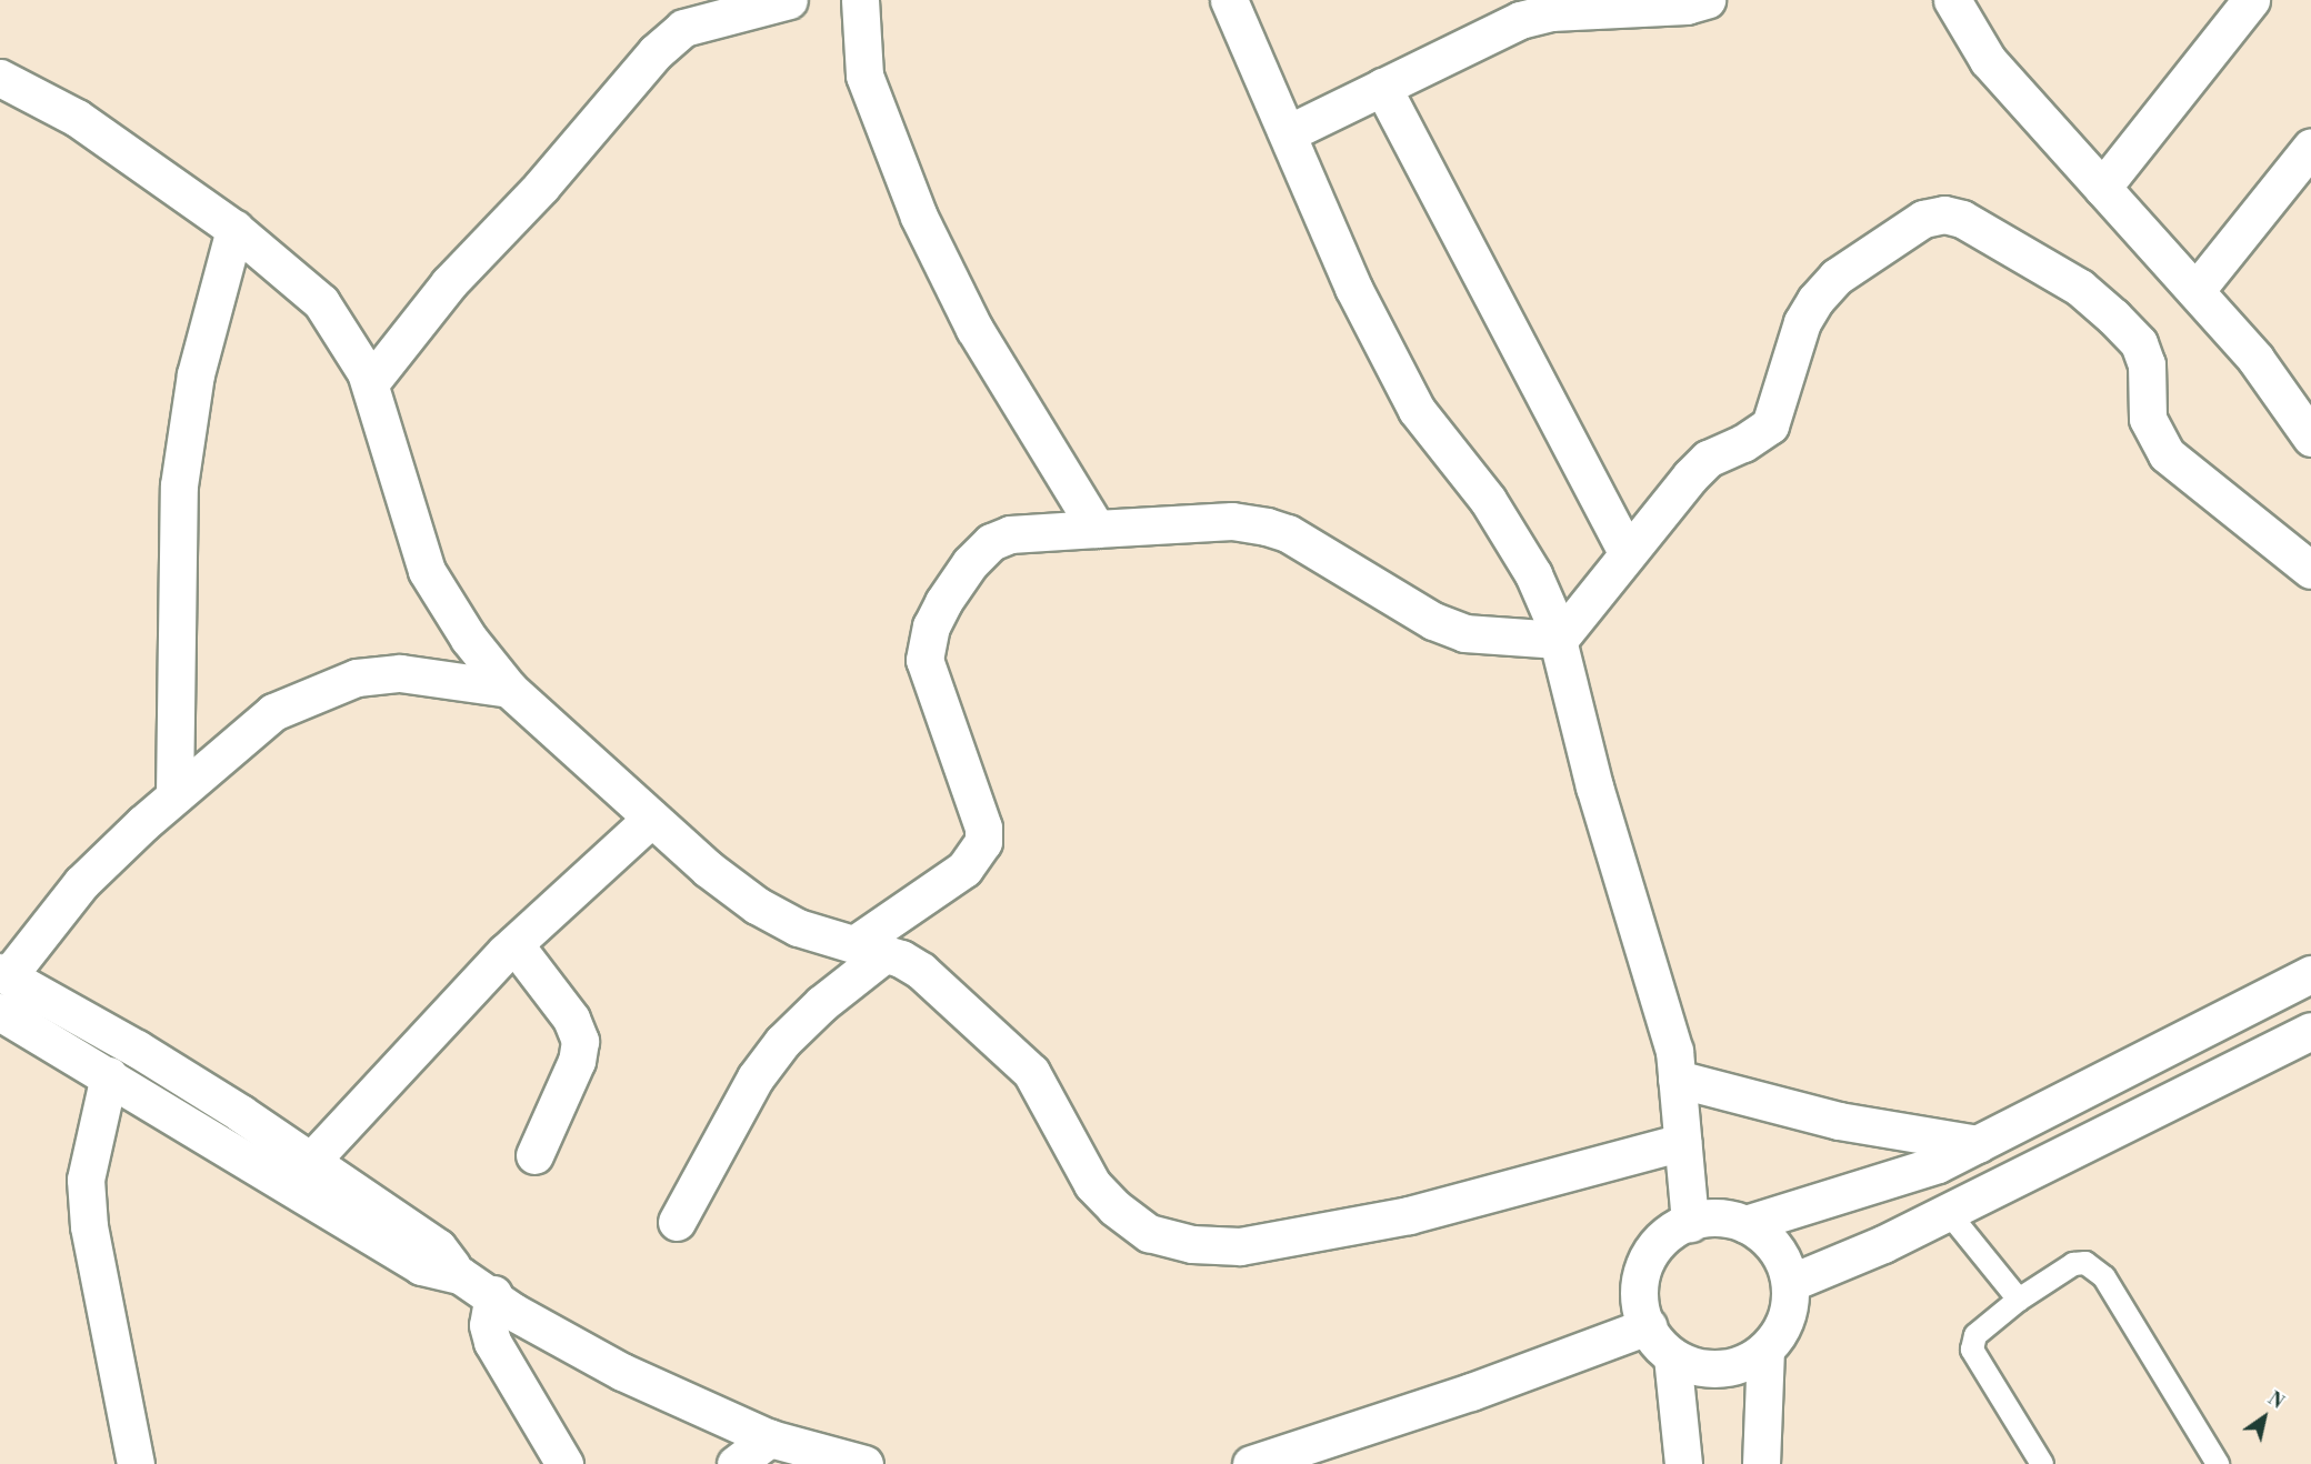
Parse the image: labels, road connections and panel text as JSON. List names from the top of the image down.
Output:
{
  "north": "top right"
}
